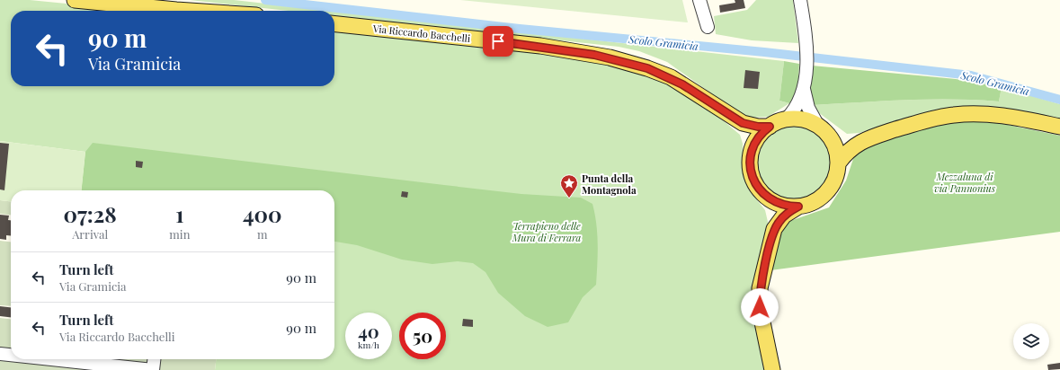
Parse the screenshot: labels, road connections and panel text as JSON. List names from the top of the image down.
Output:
{
  "streets": {
    "main road": ["Via Riccardo Bacchelli"]
  },
  "water": ["Scolo Gramicia"],
  "parks": ["Mezzaluna di via Pannonius", "Terrapieno delle Mura di Ferrara"],
  "places": {
    "place": ["Punta della Montagnola"]
  },
  "page": {
    "turn": ["90 m", "Via Gramicia"],
    "eta": [
      "07:28",
      "Arrival",
      "1",
      "min",
      "400",
      "m"
    ],
    "list": [
      {
        "name": "Turn left",
        "note": "Via Gramicia",
        "value": "90 m"
      },
      {
        "name": "Turn left",
        "note": "Via Riccardo Bacchelli",
        "value": "90 m"
      }
    ],
    "speed": "40 km/h",
    "limit": "50"
  }
}
